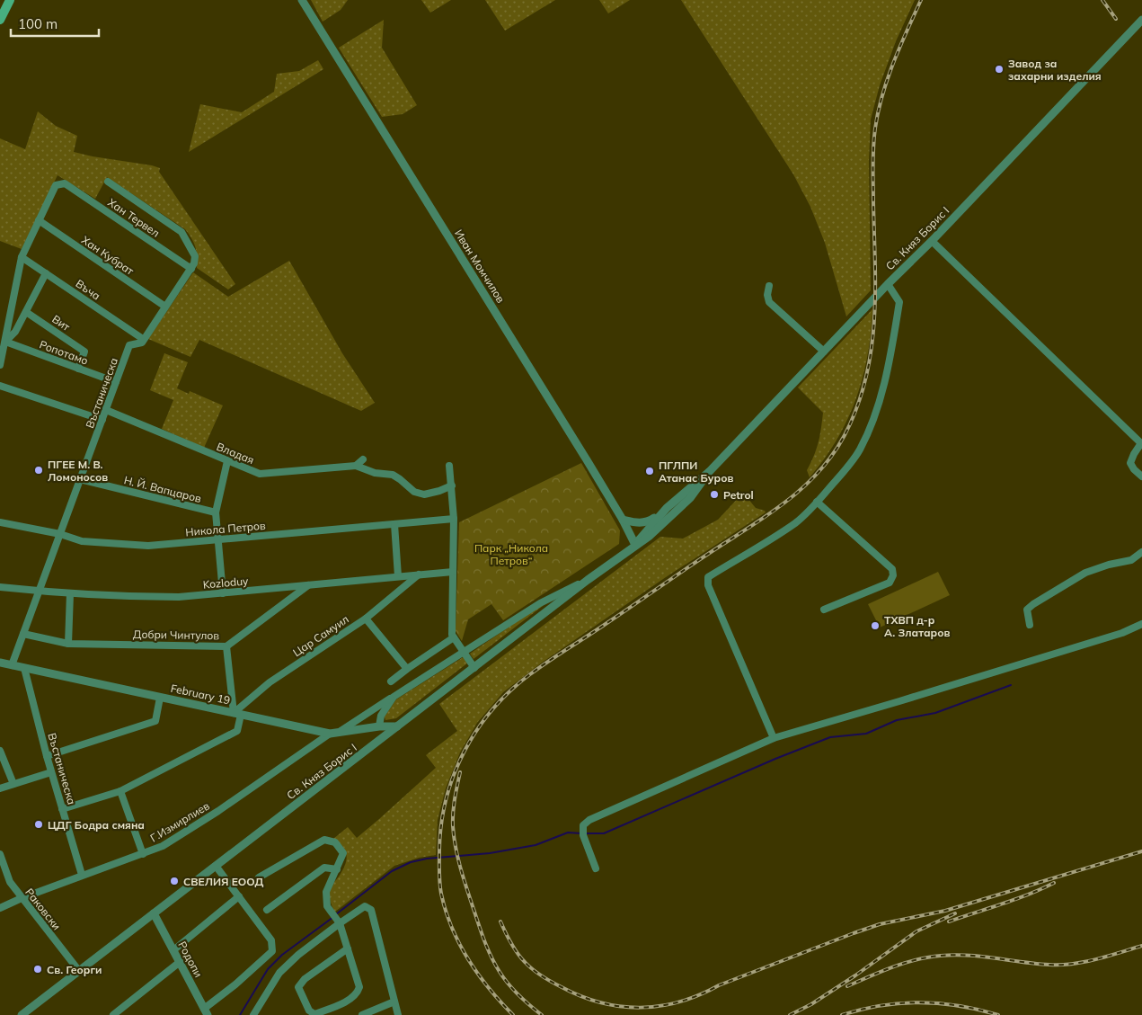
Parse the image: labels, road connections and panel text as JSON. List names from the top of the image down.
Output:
{
  "streets": {
    "street": [
      "Хан Тервел",
      "Св. Княз Борис I",
      "Хан Кубрат",
      "Иван Момчилов",
      "Въча",
      "Вит",
      "Ропотамо",
      "Въстаническа",
      "Владая",
      "Н. Й. Вапцаров",
      "Никола Петров",
      "Kozloduy",
      "Добри Чинтулов",
      "Цар Самуил",
      "February 19",
      "Г.Измирлиев",
      "Раковски",
      "Родопи"
    ]
  },
  "crossings": [
    ["Хан Тервел", "Хан Кубрат"],
    ["Хан Тервел", "Въстаническа"],
    ["Св. Княз Борис I", "Иван Момчилов"],
    ["Св. Княз Борис I", "February 19"],
    ["Св. Княз Борис I", "Раковски"],
    ["Св. Княз Борис I", "Родопи"],
    ["Хан Кубрат", "Въстаническа"],
    ["Въча", "Въстаническа"],
    ["Вит", "Ропотамо"],
    ["Ропотамо", "Въстаническа"],
    ["Въстаническа", "Владая"],
    ["Въстаническа", "Н. Й. Вапцаров"],
    ["Въстаническа", "Никола Петров"],
    ["Въстаническа", "Kozloduy"],
    ["Въстаническа", "Добри Чинтулов"],
    ["Въстаническа", "Цар Самуил"],
    ["Въстаническа", "February 19"],
    ["Въстаническа", "Г.Измирлиев"],
    ["Kozloduy", "Добри Чинтулов"],
    ["Kozloduy", "Цар Самуил"],
    ["Цар Самуил", "February 19"],
    ["February 19", "Г.Измирлиев"],
    ["Г.Измирлиев", "Раковски"]
  ],
  "parks": ["Парк „Никола Петров“"],
  "places": [
    "Завод за захарни изделия",
    "ПГЕЕ М. В. Ломоносов",
    "ПГЛПИ Атанас Буров",
    "Petrol",
    "ТХВП д-р А. Златаров",
    "ЦДГ Бодра смяна",
    "СВЕЛИЯ ЕООД",
    "Св. Георги"
  ],
  "scale_bar": "100 m"
}
